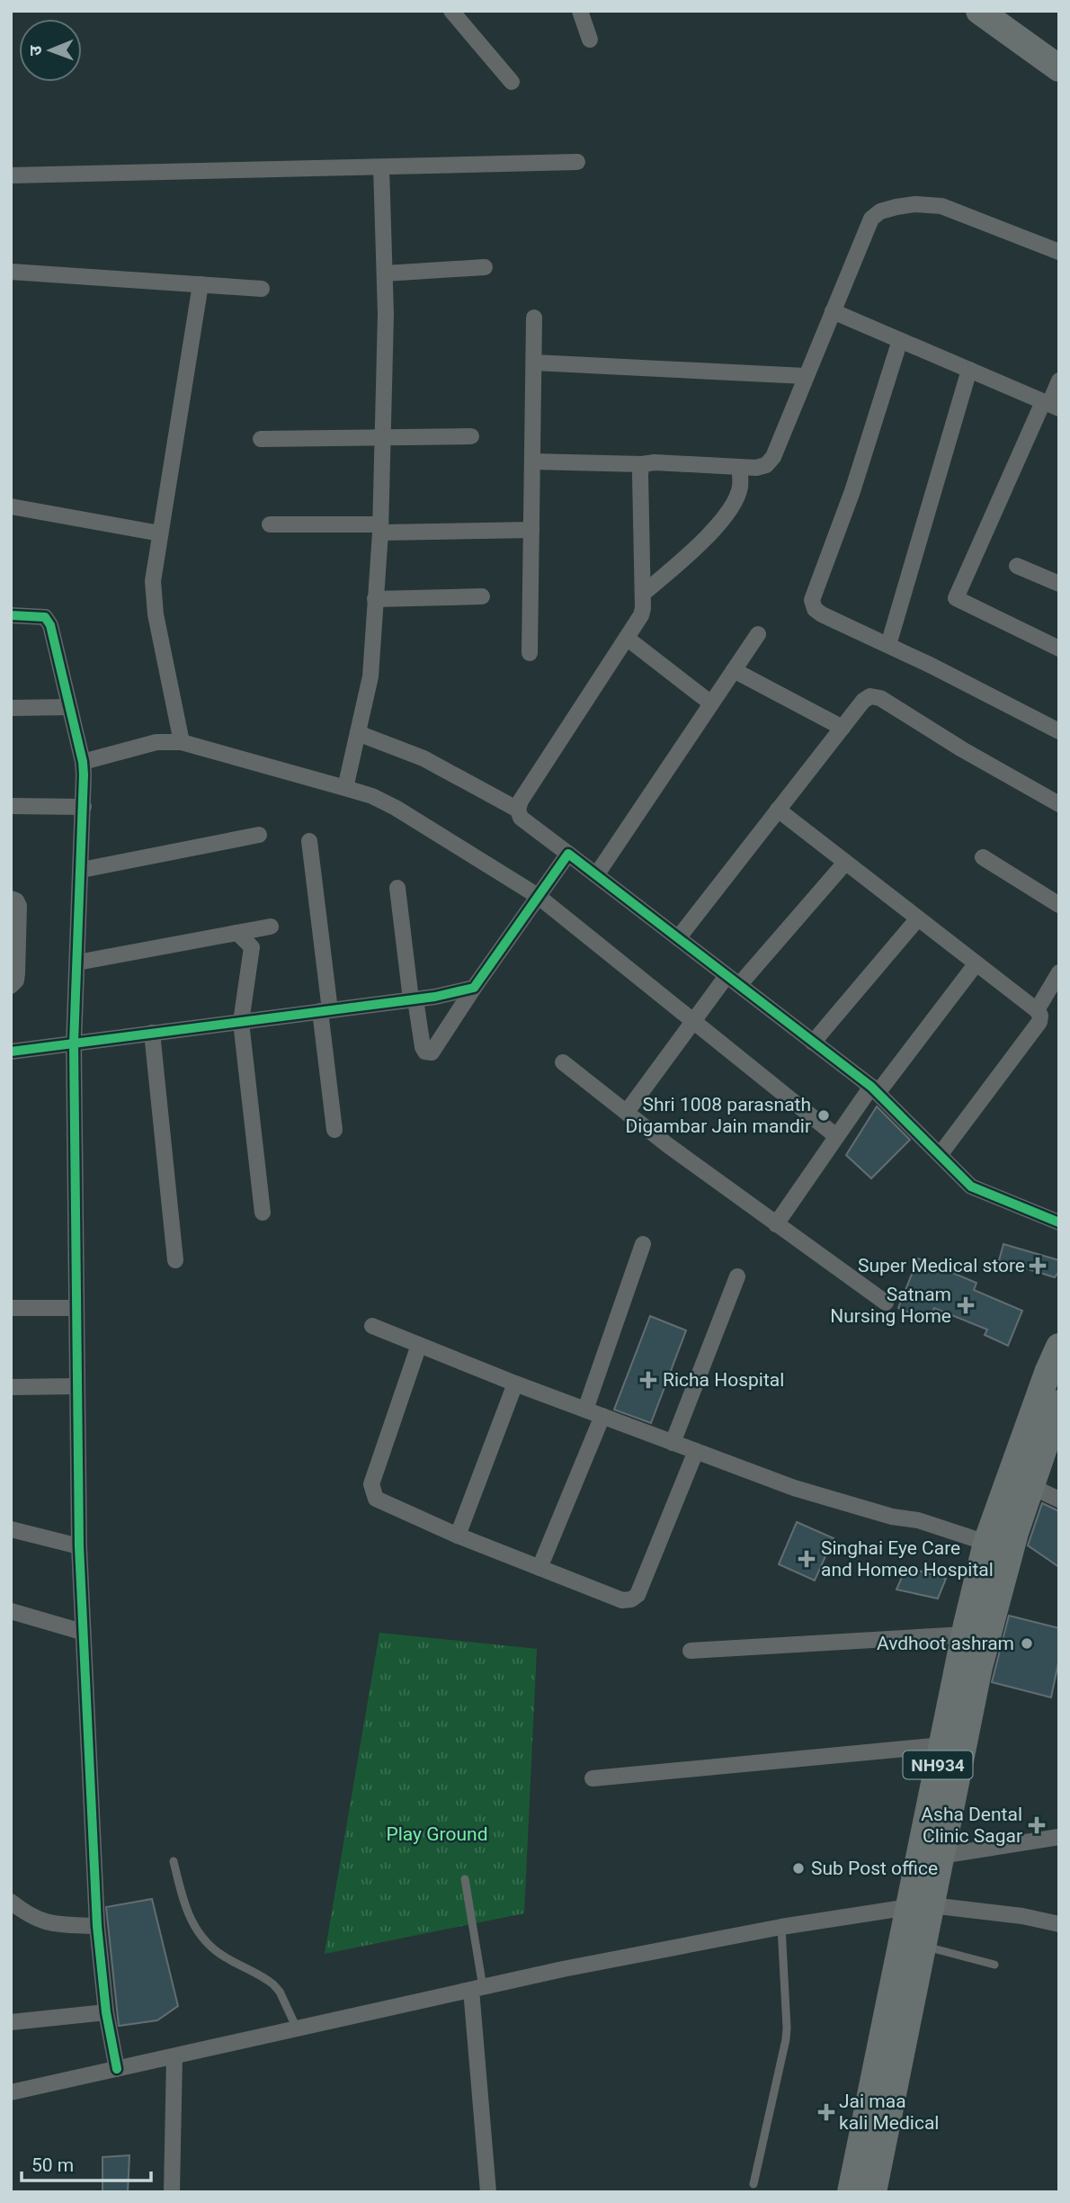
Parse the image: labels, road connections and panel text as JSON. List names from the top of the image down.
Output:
{
  "streets": {
    "highway": ["NH934"]
  },
  "parks": ["Play Ground"],
  "places": {
    "other": ["Shri 1008 parasnath Digambar Jain mandir", "Avdhoot ashram", "Sub Post office"],
    "health": [
      "Super Medical store",
      "Satnam Nursing Home",
      "Richa Hospital",
      "Singhai Eye Care and Homeo Hospital",
      "Asha Dental Clinic Sagar",
      "Jai maa kali Medical"
    ]
  },
  "scale_bar": "50 m",
  "north": "left"
}
